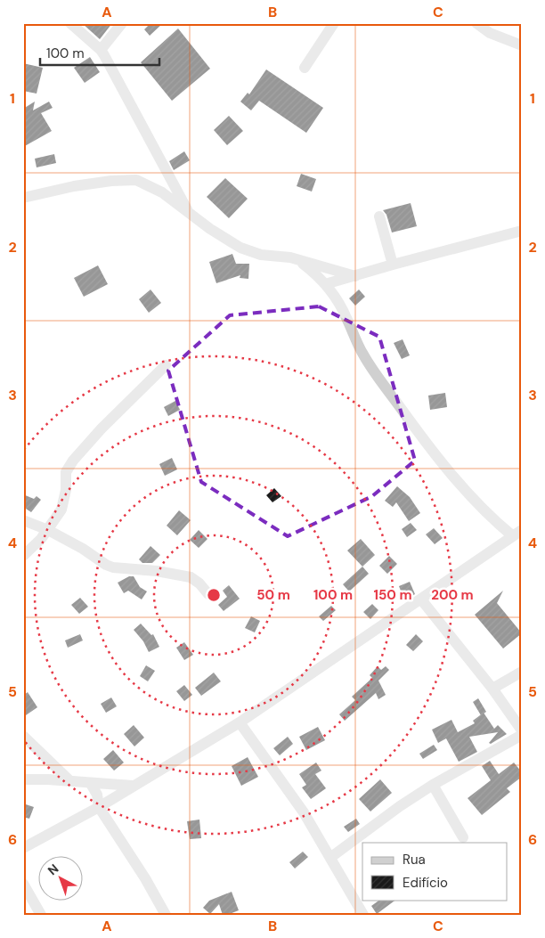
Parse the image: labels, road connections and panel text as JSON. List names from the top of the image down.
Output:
{
  "legend": ["Rua", "Edifício"],
  "scale_bar": "100 m",
  "north": "top left",
  "grid": {
    "columns": ["A", "B", "C"],
    "rows": [
      "1",
      "2",
      "3",
      "4",
      "5",
      "6"
    ]
  },
  "rings": [
    "50 m",
    "100 m",
    "150 m",
    "200 m"
  ]
}
